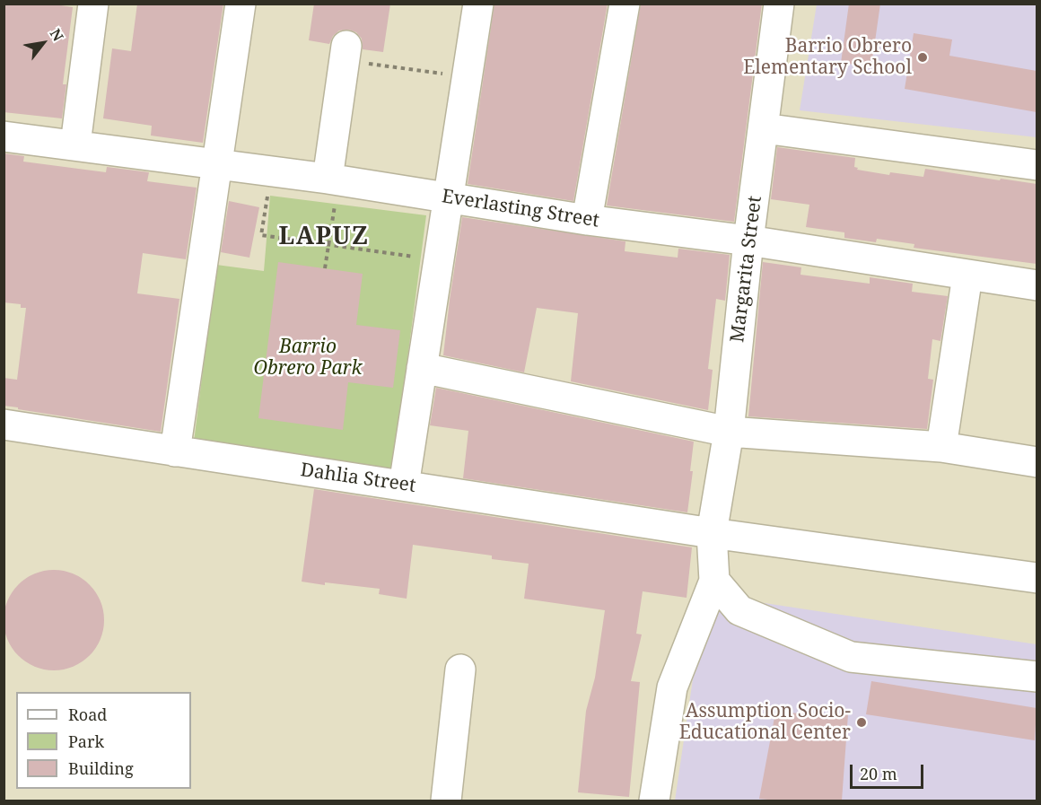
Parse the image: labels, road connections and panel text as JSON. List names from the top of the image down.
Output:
{
  "streets": {
    "street": ["Everlasting Street", "Margarita Street", "Dahlia Street"]
  },
  "crossings": [
    ["Everlasting Street", "Margarita Street"],
    ["Margarita Street", "Dahlia Street"]
  ],
  "districts": ["LAPUZ"],
  "parks": ["Barrio Obrero Park"],
  "places": ["Barrio Obrero Elementary School", "Assumption Socio- Educational Center"],
  "legend": ["Road", "Park", "Building"],
  "scale_bar": "20 m",
  "north": "top right"
}
